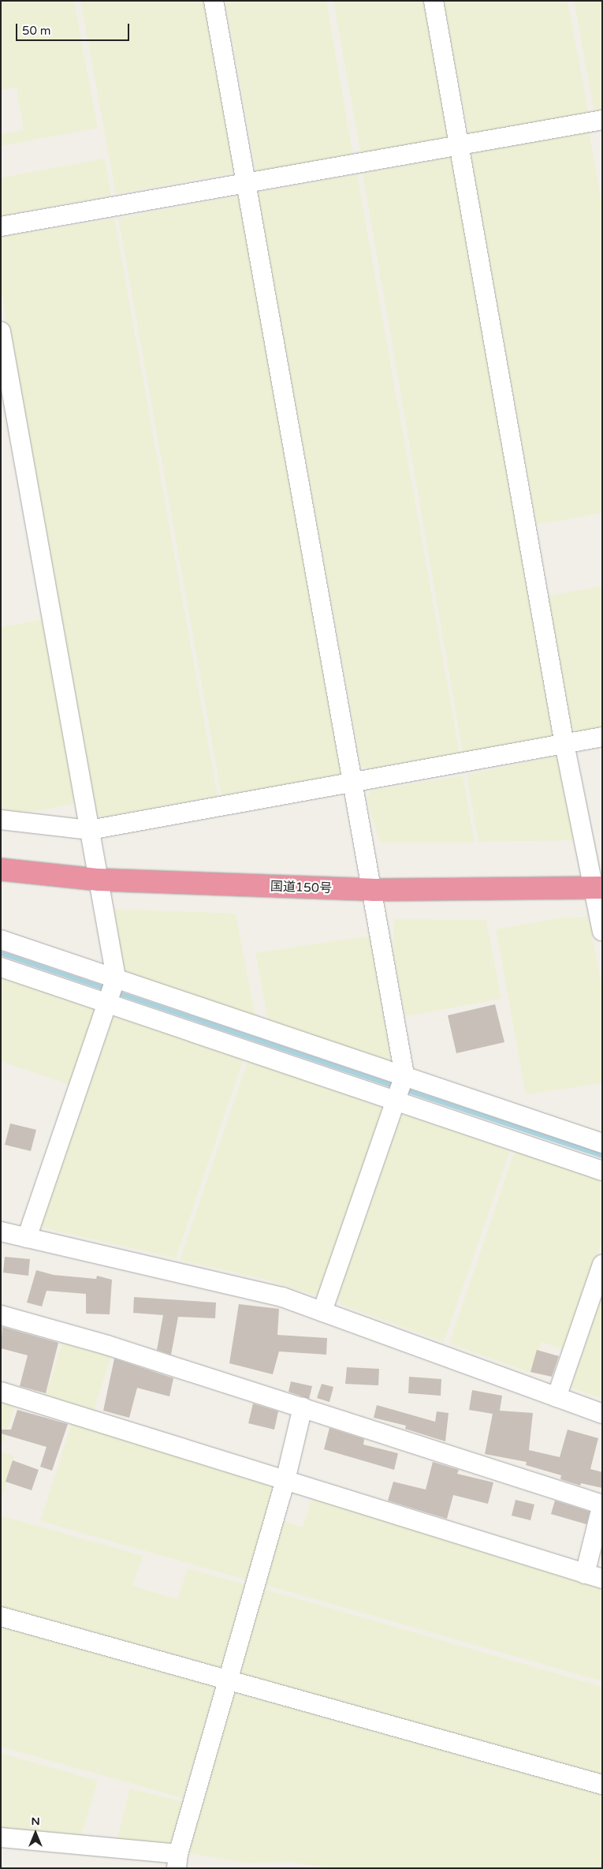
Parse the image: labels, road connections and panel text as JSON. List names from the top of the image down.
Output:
{
  "streets": {
    "highway": ["国道150号"]
  },
  "scale_bar": "50 m",
  "north": "top"
}
